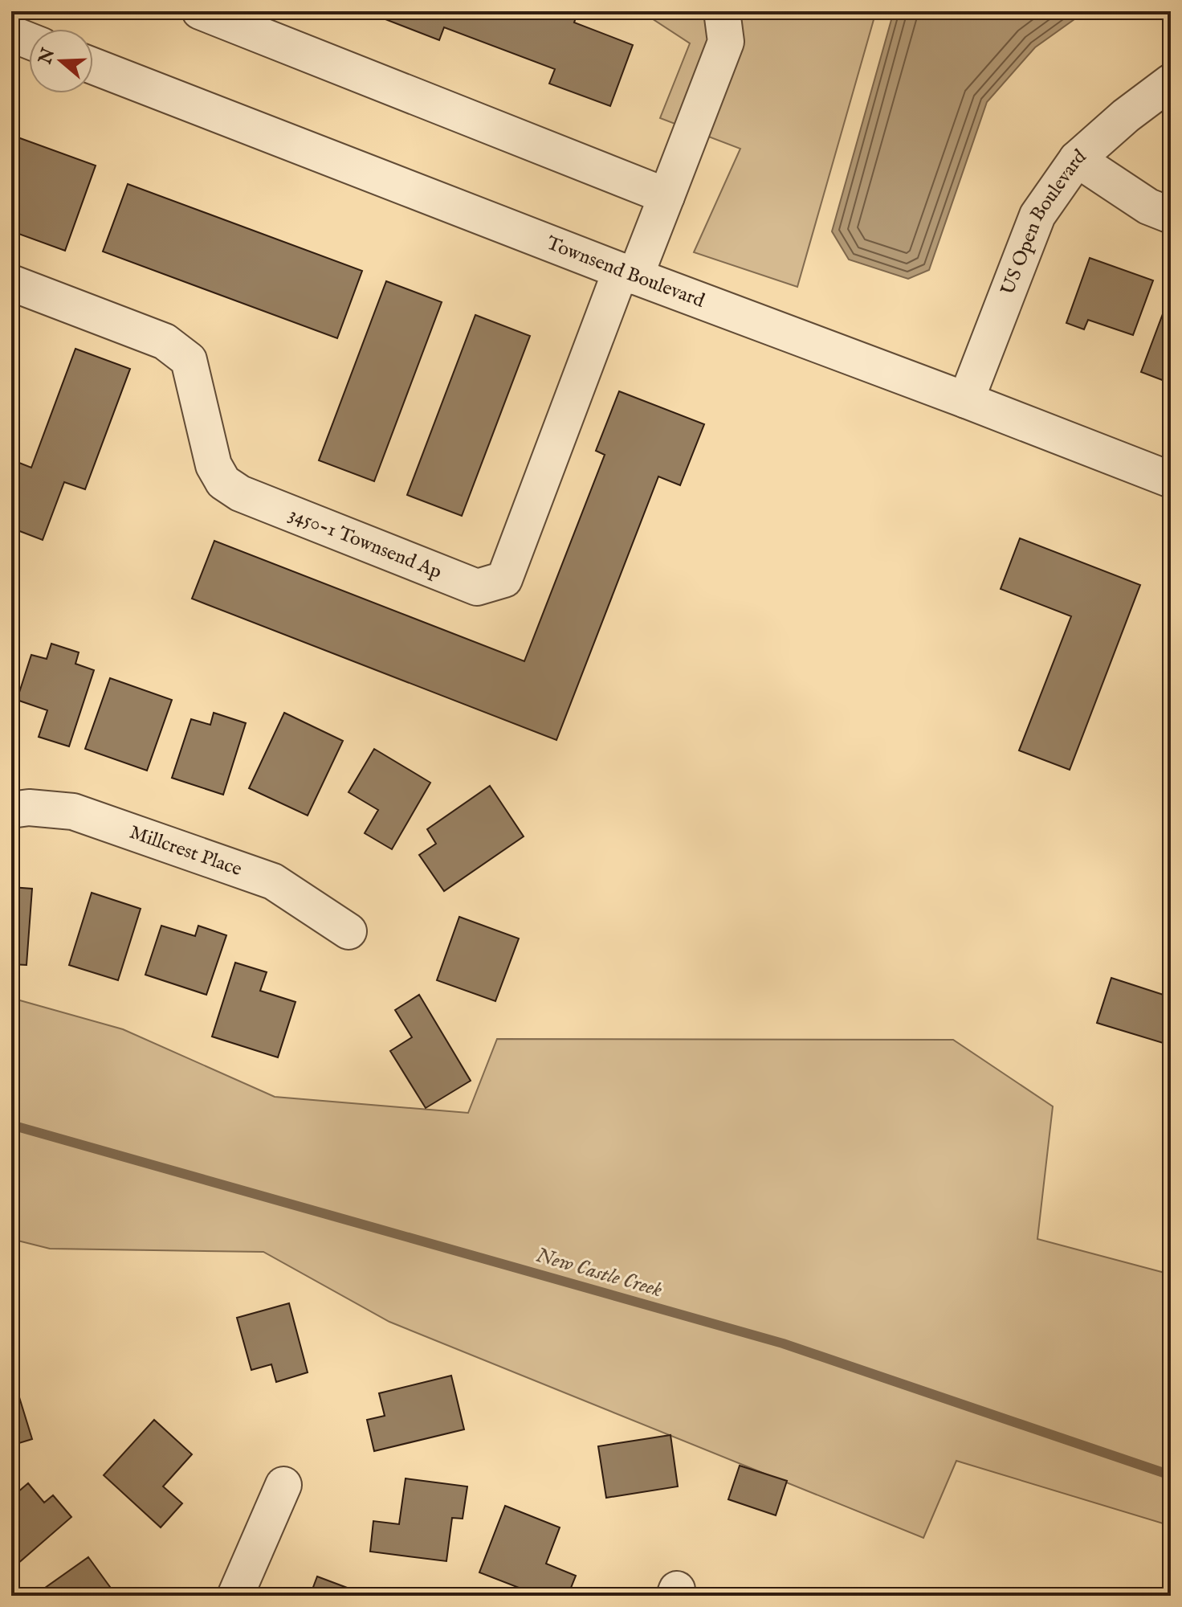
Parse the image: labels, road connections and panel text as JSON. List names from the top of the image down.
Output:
{
  "streets": {
    "street": [
      "US Open Boulevard",
      "Townsend Boulevard",
      "3450-1 Townsend Ap",
      "Millcrest Place"
    ]
  },
  "crossings": [
    ["US Open Boulevard", "Townsend Boulevard"],
    ["Townsend Boulevard", "3450-1 Townsend Ap"]
  ],
  "water": ["New Castle Creek"],
  "north": "left"
}
